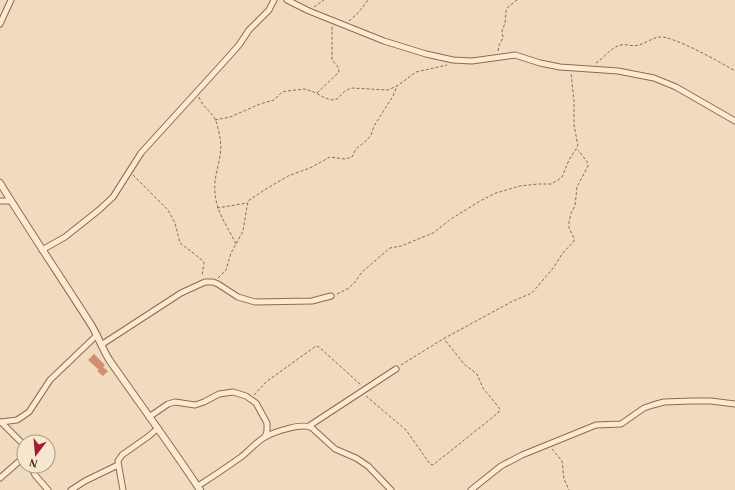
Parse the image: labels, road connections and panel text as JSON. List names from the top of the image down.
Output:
{
  "north": "bottom"
}
